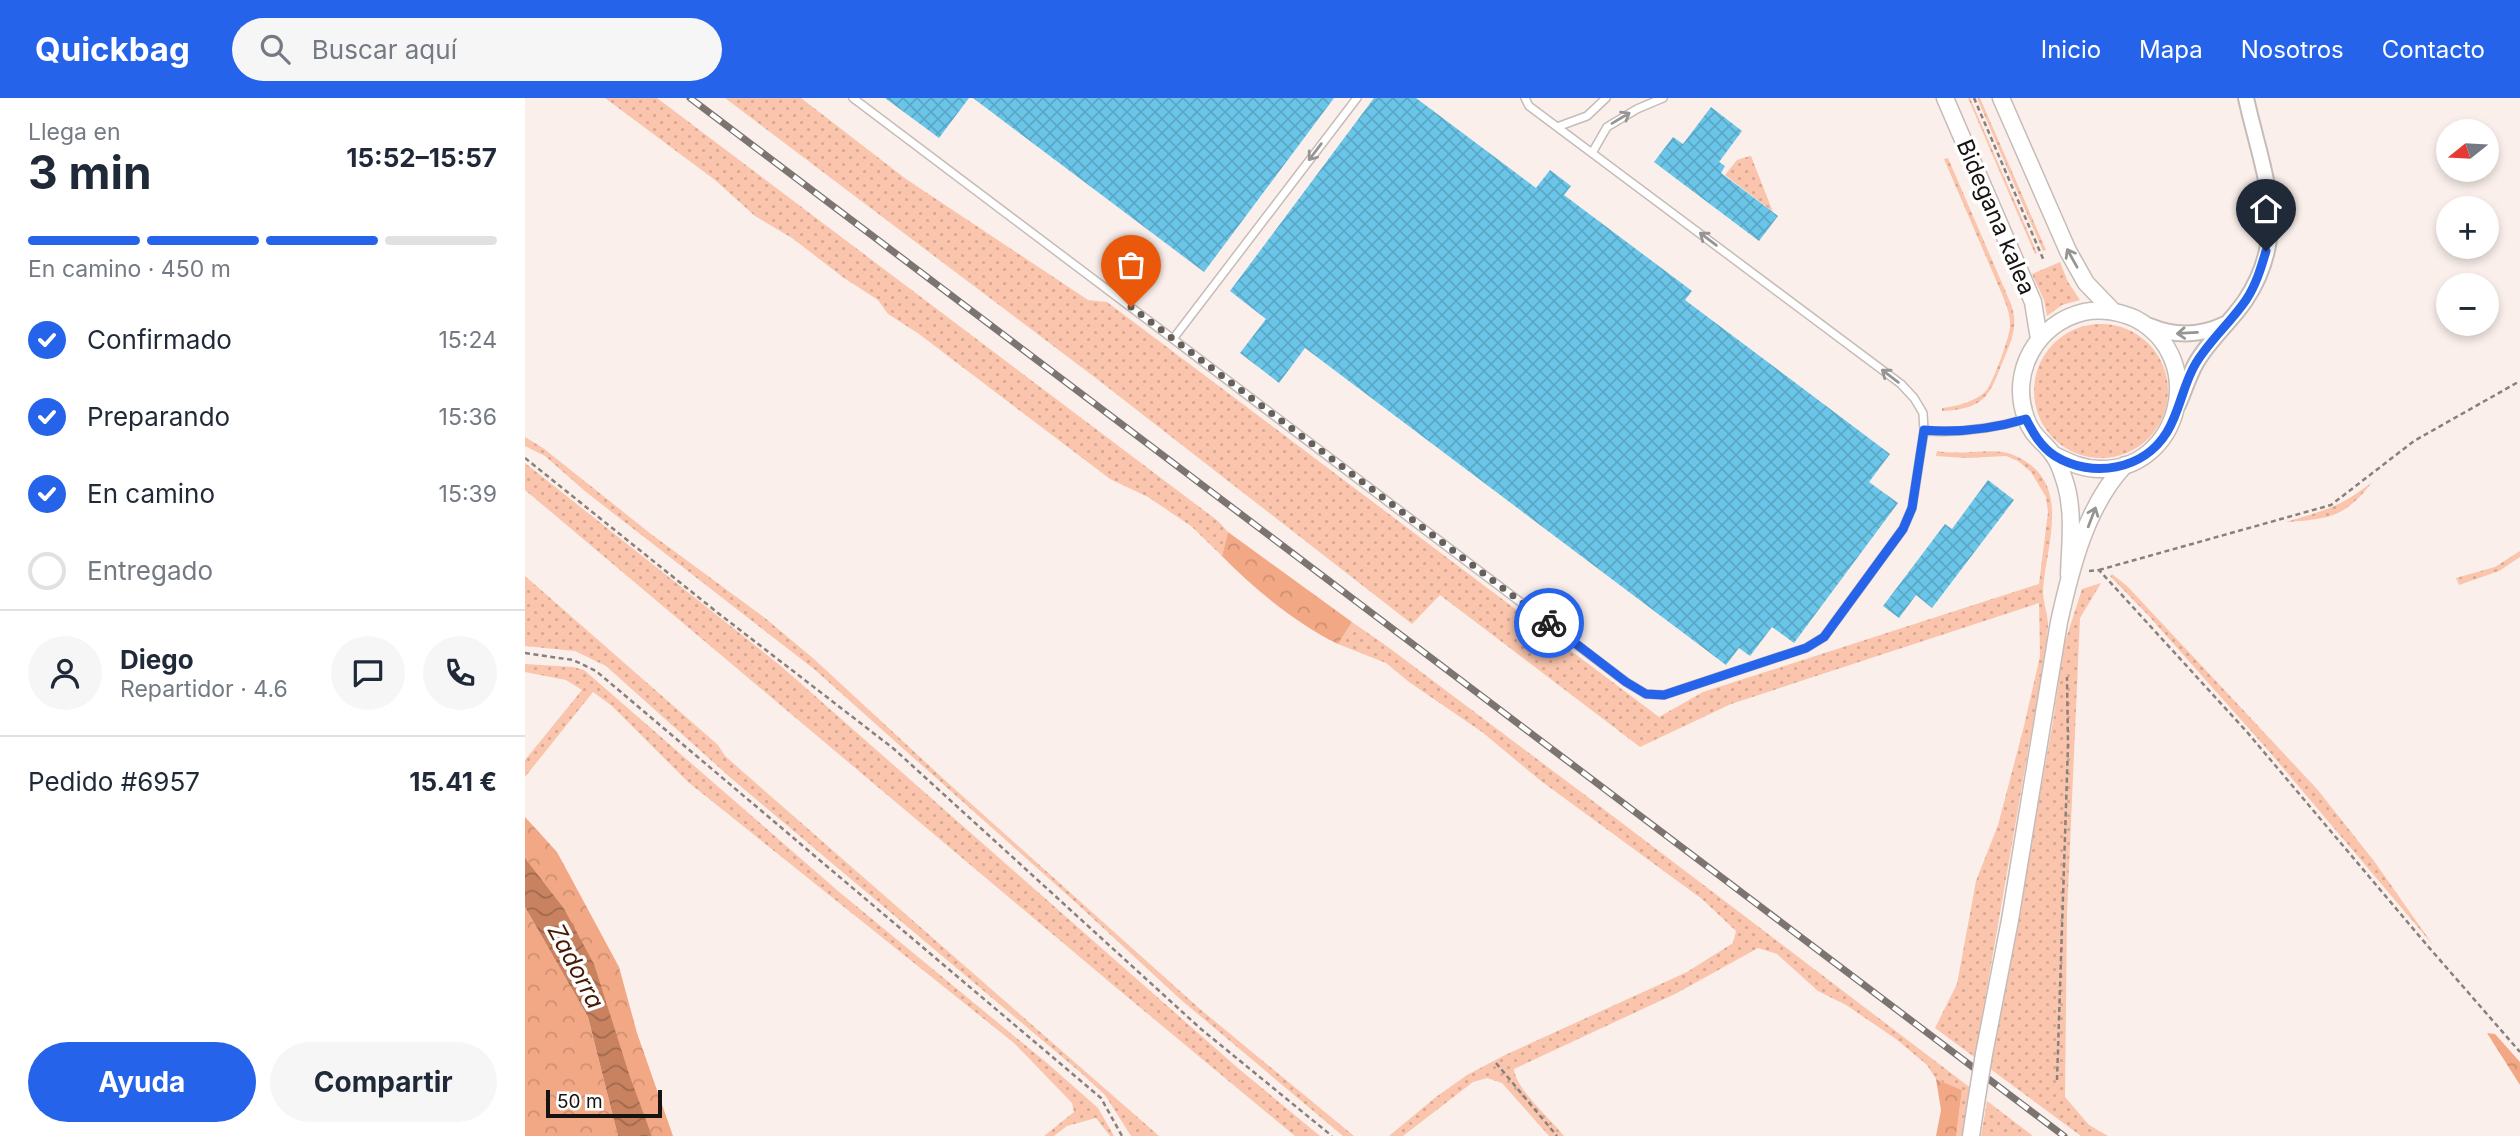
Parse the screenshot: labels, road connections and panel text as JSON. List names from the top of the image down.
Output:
{
  "streets": {
    "street": ["Bidegana kalea"]
  },
  "water": ["Zadorra"],
  "scale_bar": "50 m",
  "north": "left",
  "page": {
    "header": "Quickbag",
    "search": "Buscar aquí",
    "nav": [
      "Inicio",
      "Mapa",
      "Nosotros",
      "Contacto"
    ],
    "heading": ["3 min", "Llega en", "15:52–15:57"],
    "panel": [
      "Diego",
      "Repartidor · 4.6",
      "Pedido #6957",
      "15.41 €"
    ],
    "map_buttons": ["+", "−"],
    "bar": "En camino · 450 m",
    "list": [
      ["Confirmado", "15:24"],
      ["Preparando", "15:36"],
      ["En camino", "15:39"],
      "Entregado"
    ],
    "buttons": ["Ayuda", "Compartir"],
    "scale": "50 m"
  }
}
